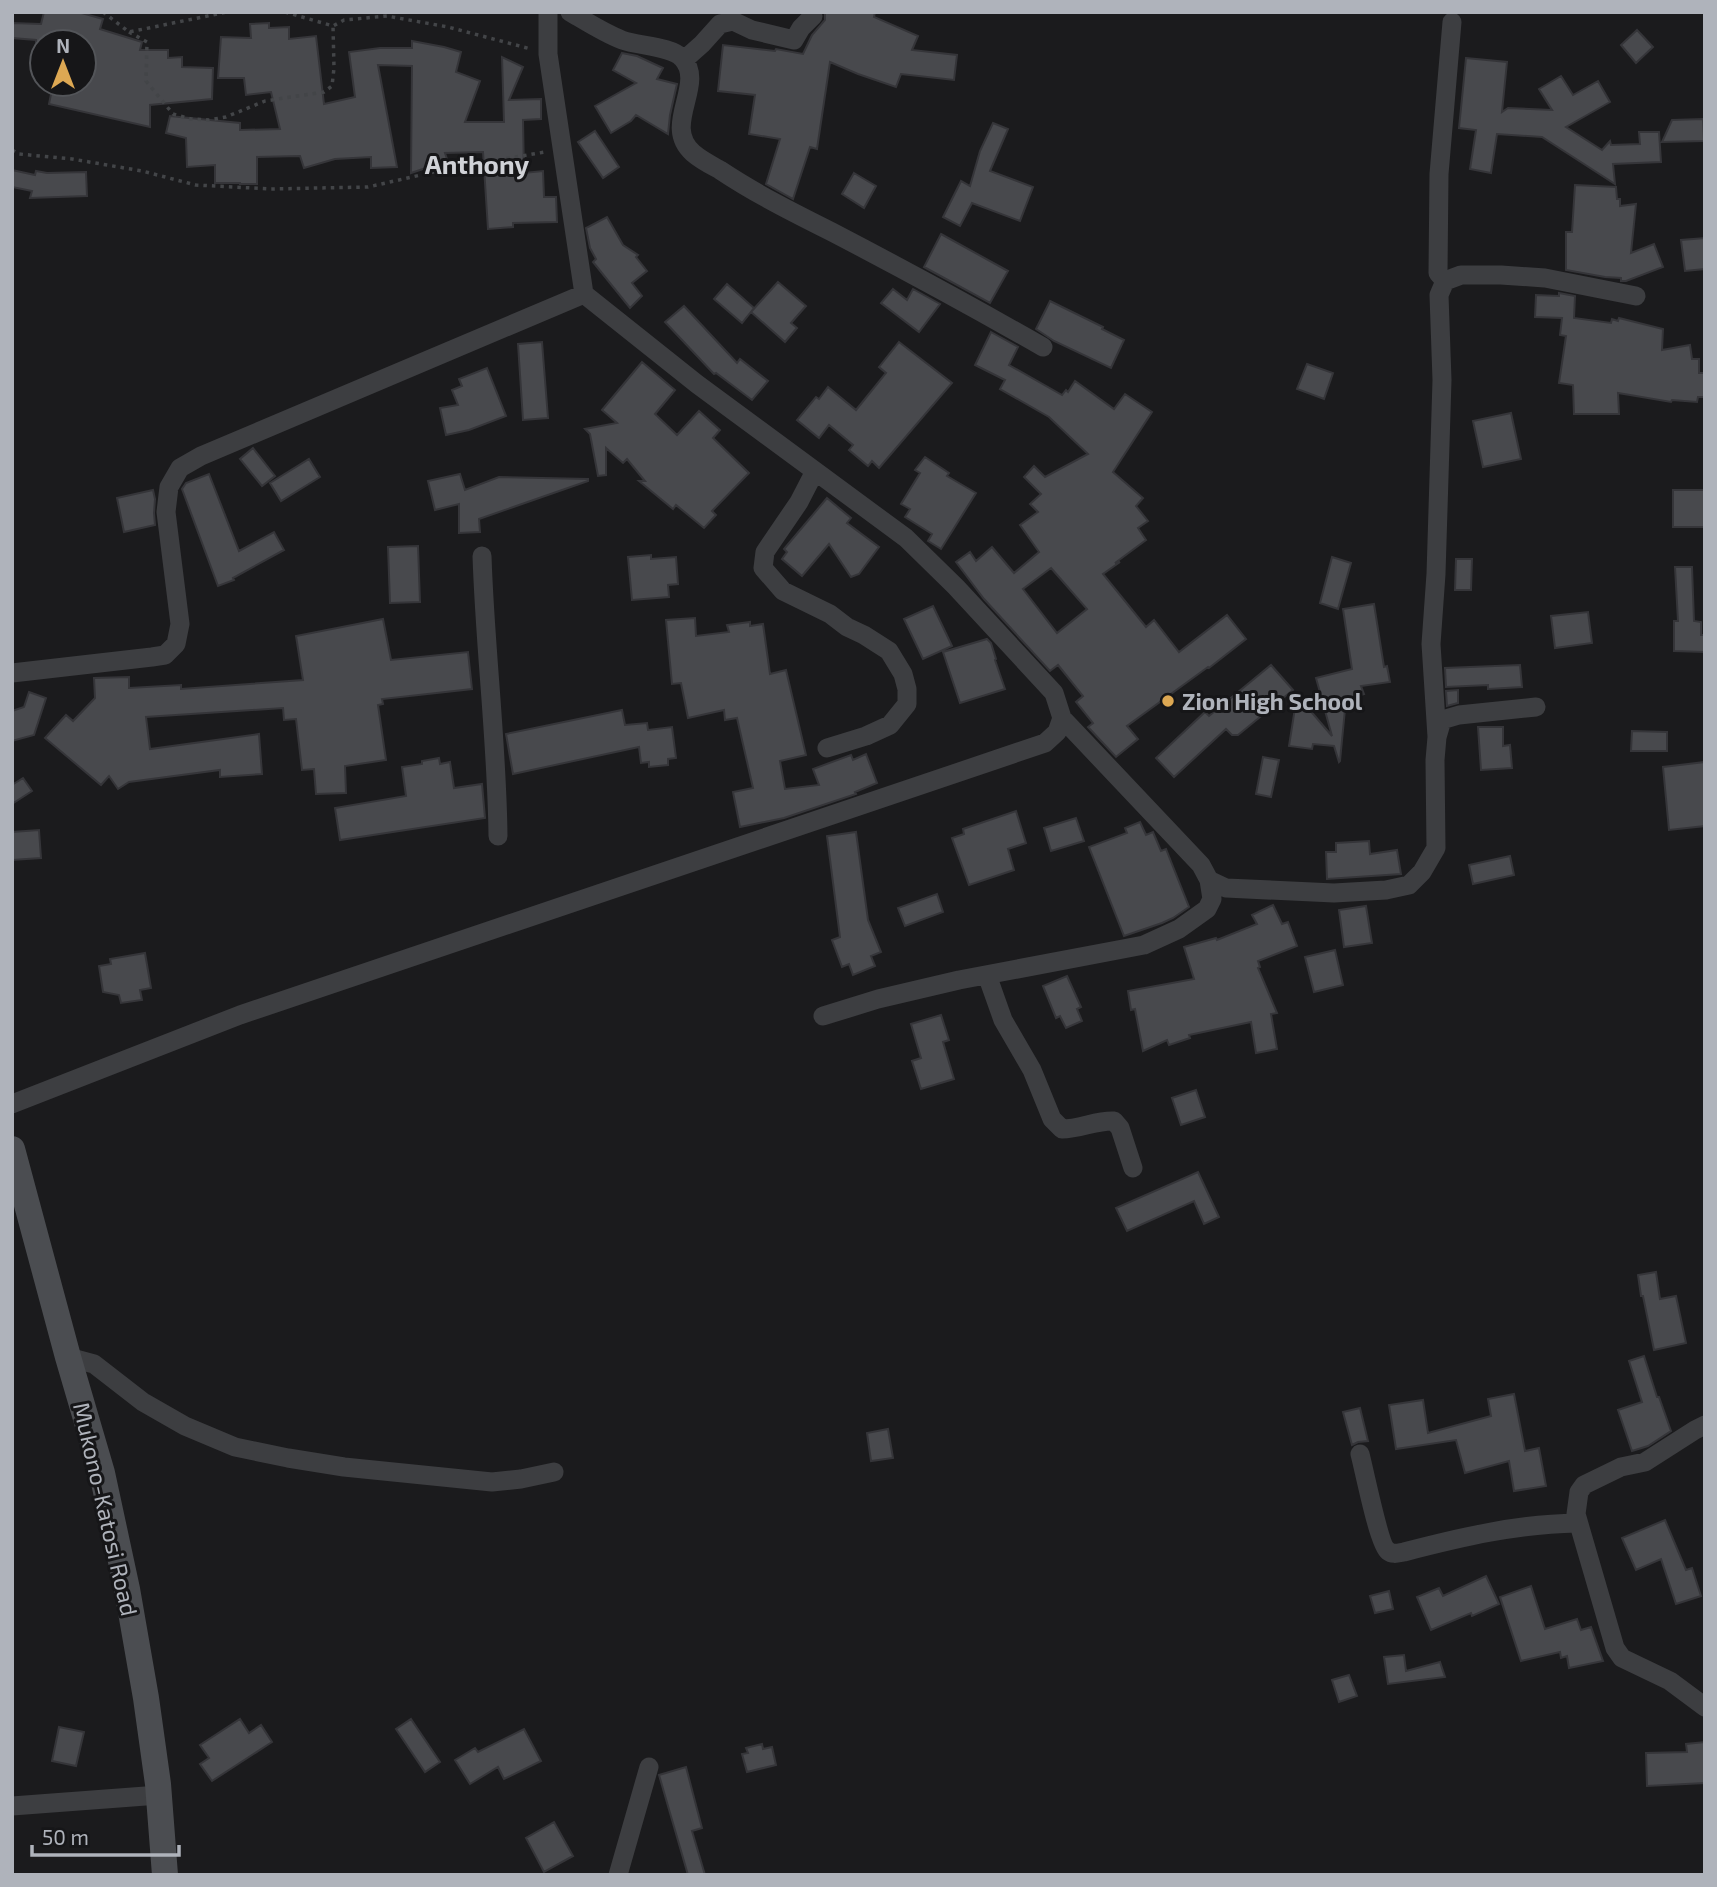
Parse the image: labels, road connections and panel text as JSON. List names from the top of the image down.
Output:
{
  "streets": {
    "main road": ["Mukono-Katosi Road"]
  },
  "districts": ["Anthony"],
  "places": ["Zion High School"],
  "scale_bar": "50 m",
  "north": "top"
}
